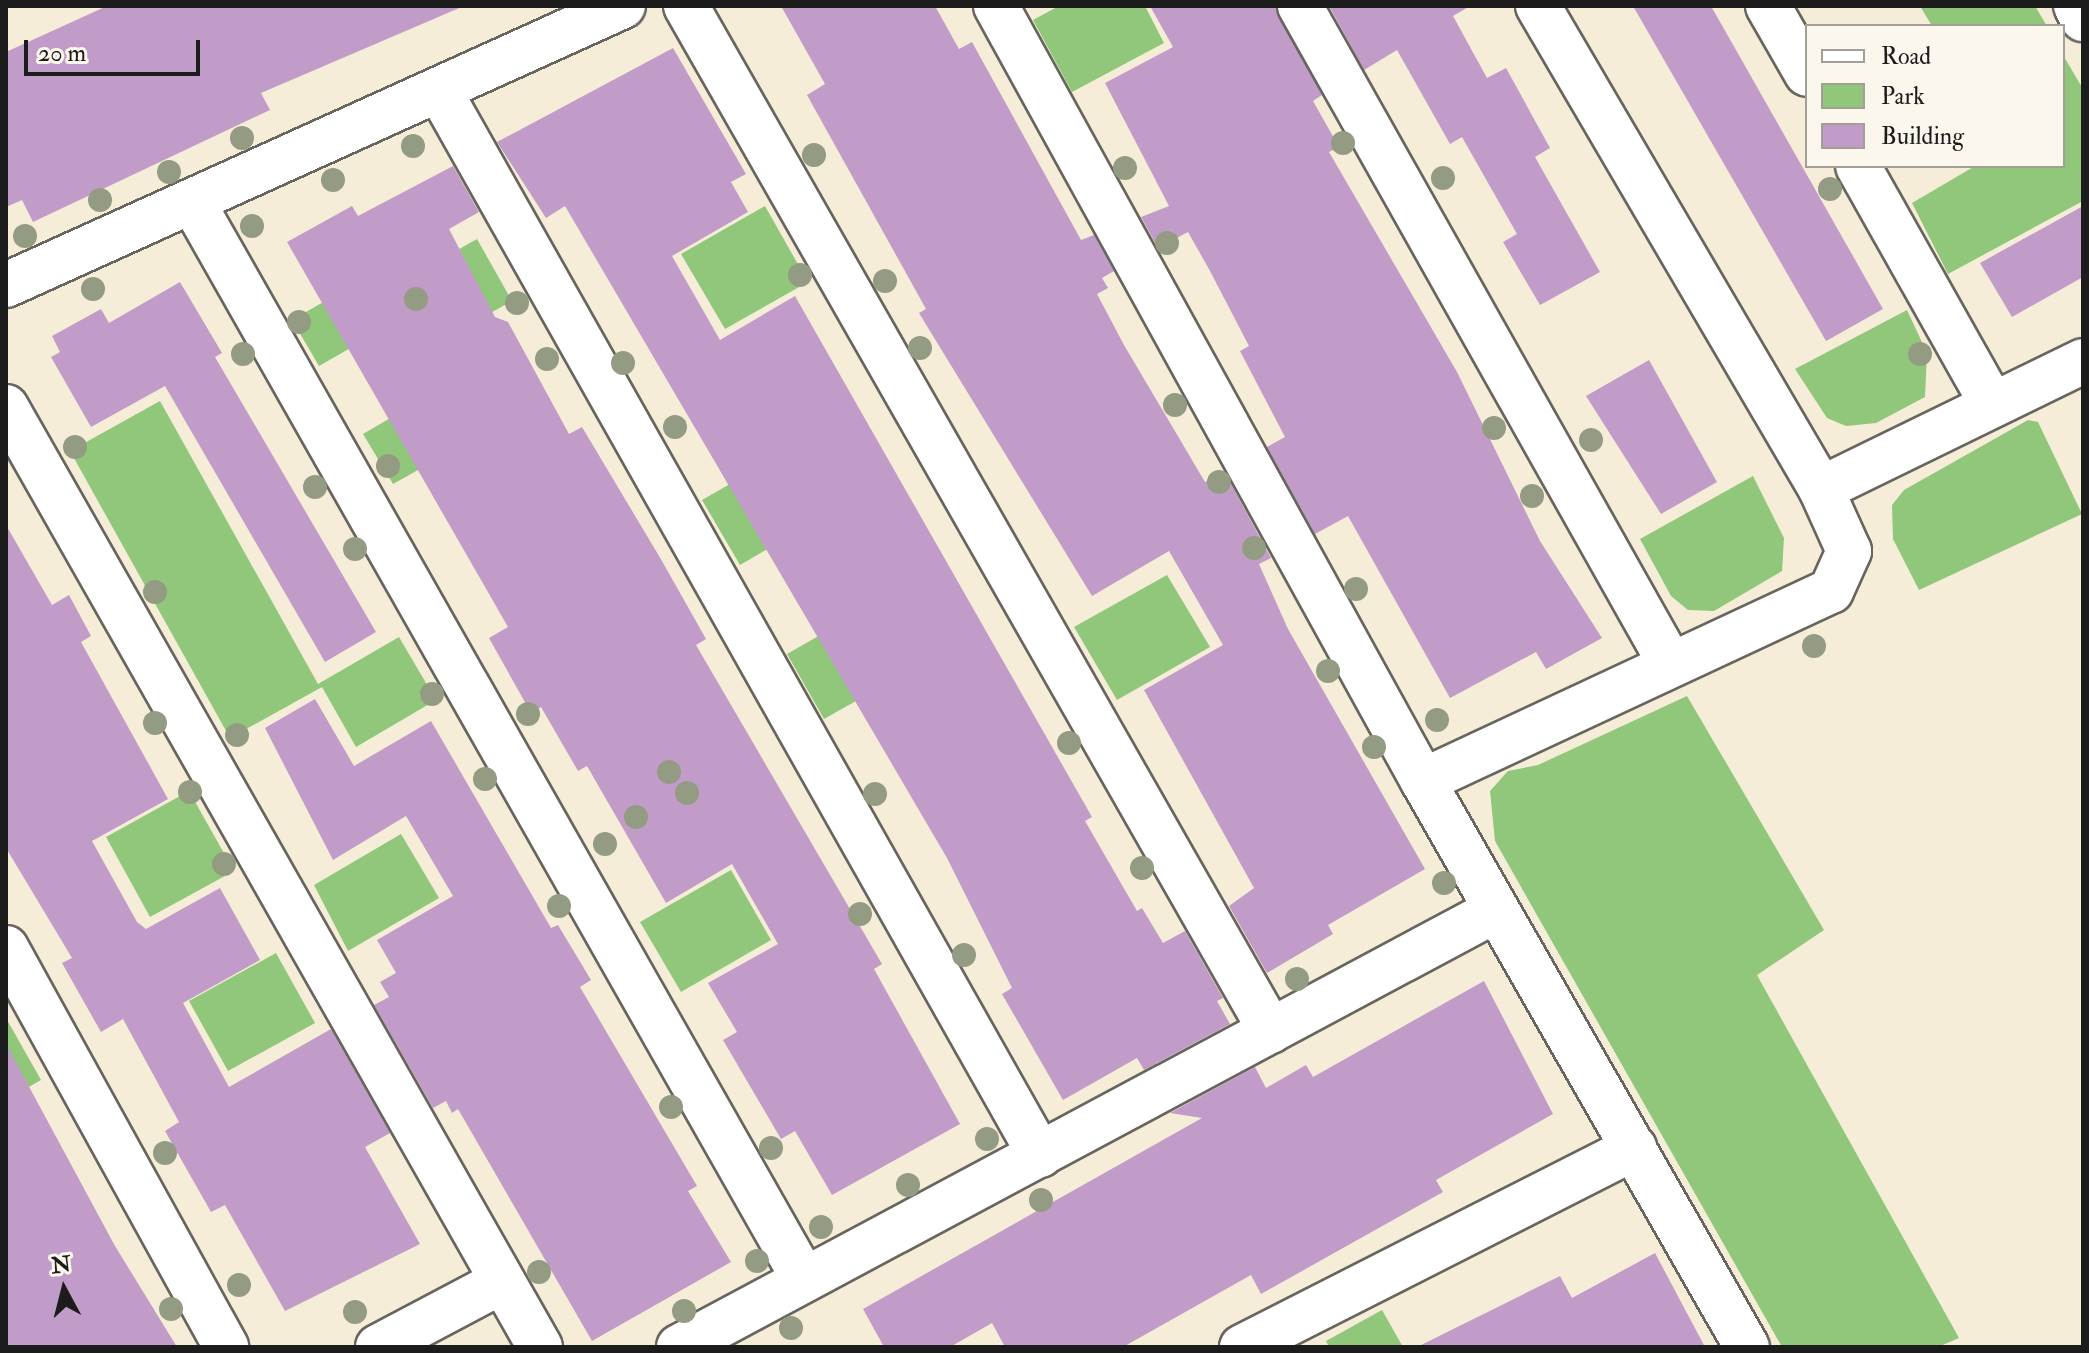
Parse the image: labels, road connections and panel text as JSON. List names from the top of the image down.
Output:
{
  "legend": ["Road", "Park", "Building"],
  "scale_bar": "20 m",
  "north": "top"
}
